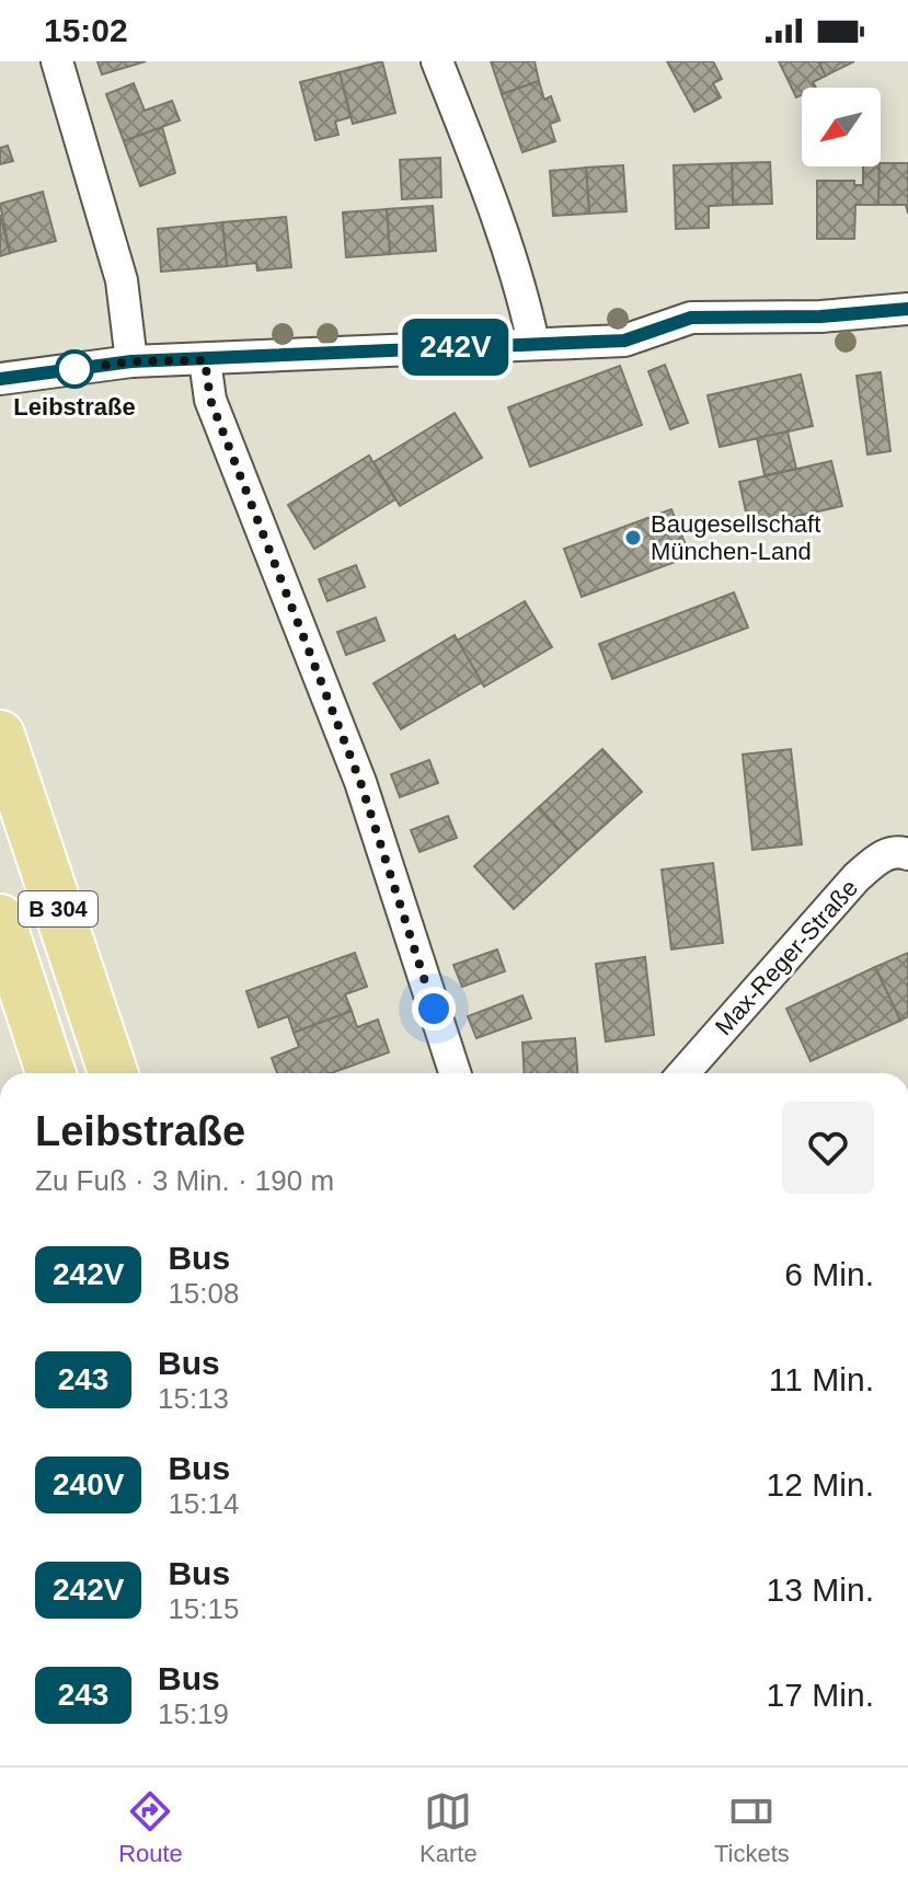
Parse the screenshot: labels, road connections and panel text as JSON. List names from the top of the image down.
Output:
{
  "streets": {
    "main road": ["B 304"],
    "street": ["Max-Reger-Straße"]
  },
  "places": ["Leibstraße", "Baugesellschaft München-Land"],
  "lines": ["bus line 242V"],
  "north": "bottom left",
  "page": {
    "status": "15:02",
    "on_map": "242V",
    "heading": ["Leibstraße", "Zu Fuß · 3 Min. · 190 m"],
    "list": [
      {
        "mark": "242V",
        "name": "Bus",
        "note": "15:08",
        "value": "6 Min."
      },
      {
        "mark": "243",
        "name": "Bus",
        "note": "15:13",
        "value": "11 Min."
      },
      {
        "mark": "240V",
        "name": "Bus",
        "note": "15:14",
        "value": "12 Min."
      },
      {
        "mark": "242V",
        "name": "Bus",
        "note": "15:15",
        "value": "13 Min."
      },
      {
        "mark": "243",
        "name": "Bus",
        "note": "15:19",
        "value": "17 Min."
      }
    ],
    "tabs": ["Route", "Karte", "Tickets"]
  }
}
